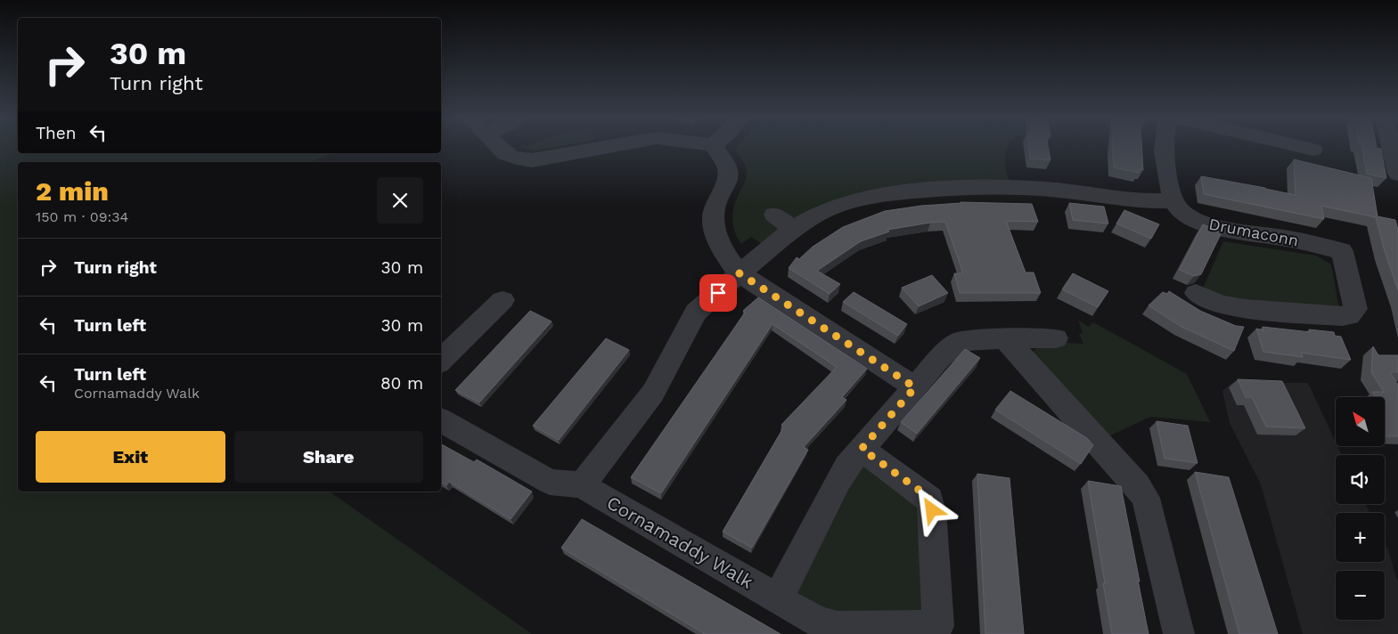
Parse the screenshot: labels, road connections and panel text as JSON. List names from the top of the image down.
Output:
{
  "streets": {
    "street": ["Drumaconn", "Cornamaddy Walk"]
  },
  "north": "top left",
  "page": {
    "turn": ["30 m", "Turn right"],
    "then": "Then",
    "heading": ["2 min", "150 m · 09:34"],
    "list": [
      {
        "name": "Turn right",
        "value": "30 m"
      },
      {
        "name": "Turn left",
        "value": "30 m"
      },
      {
        "name": "Turn left",
        "note": "Cornamaddy Walk",
        "value": "80 m"
      }
    ],
    "map_buttons": ["+", "−"],
    "buttons": ["Exit", "Share"]
  }
}
